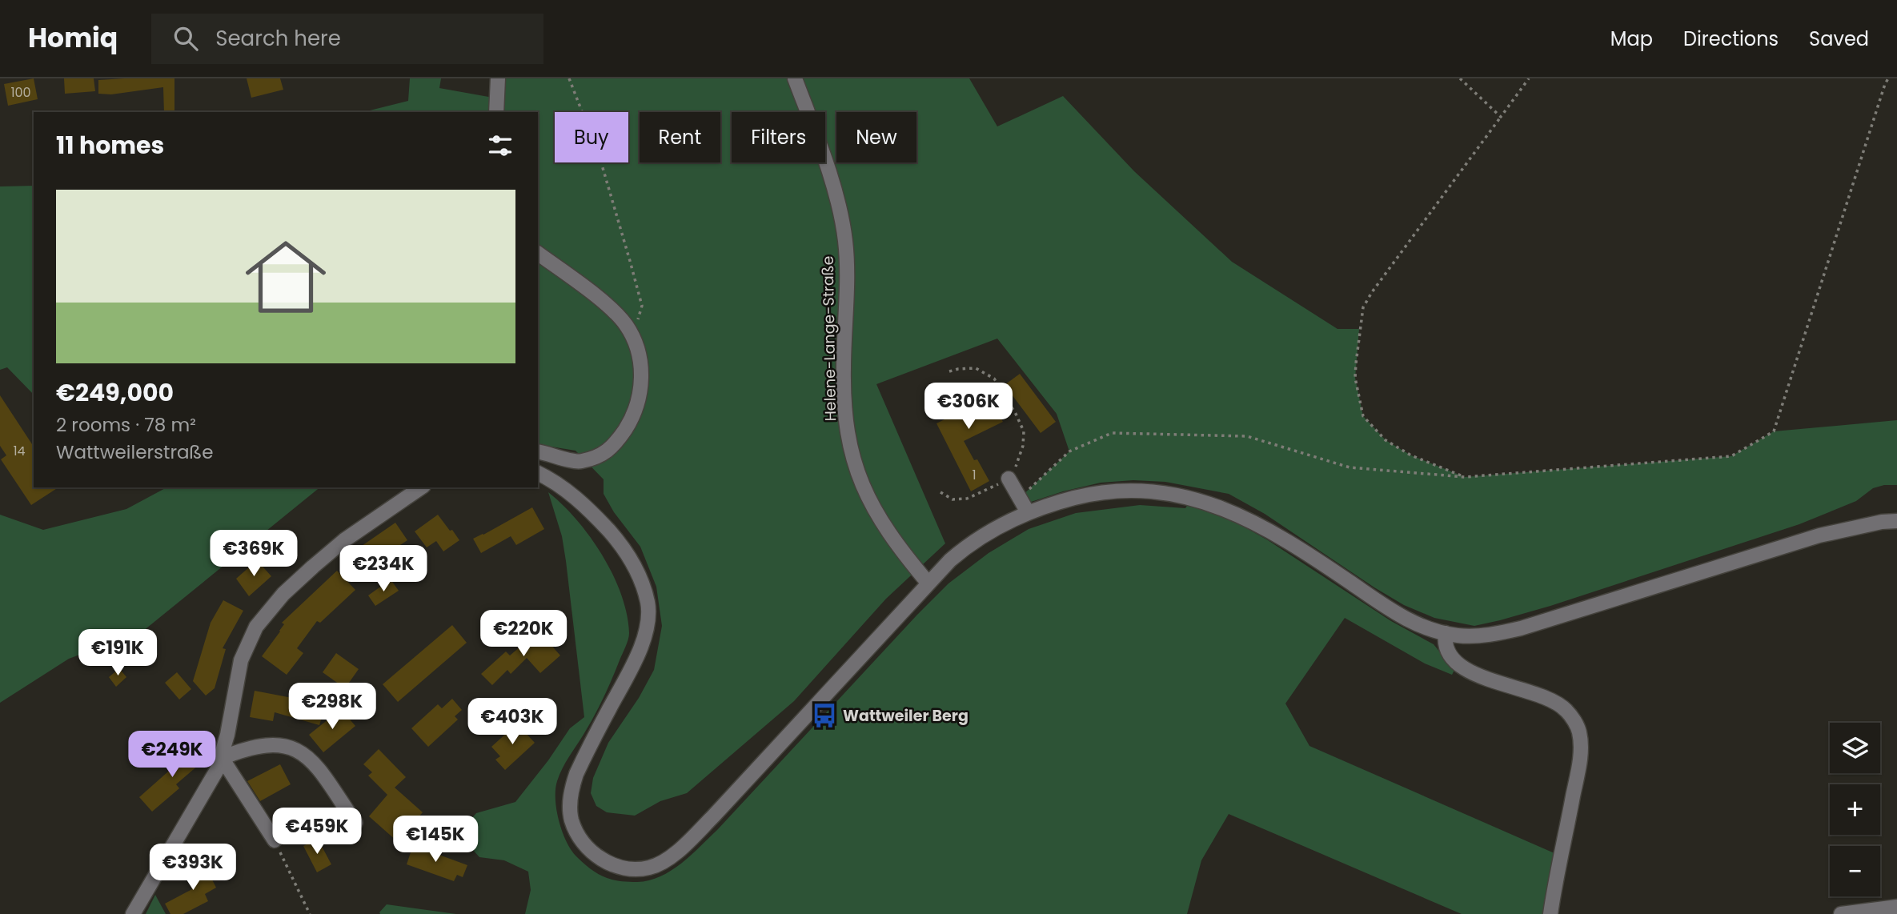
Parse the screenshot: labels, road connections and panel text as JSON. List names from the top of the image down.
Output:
{
  "streets": {
    "street": ["Helene-Lange-Straße"]
  },
  "places": {
    "bus stop": ["Wattweiler Berg"]
  },
  "house_numbers": ["100", "14", "1"],
  "page": {
    "header": "Homiq",
    "search": "Search here",
    "nav": ["Map", "Directions", "Saved"],
    "chip": [
      "Buy",
      "Rent",
      "Filters",
      "New"
    ],
    "heading": "11 homes",
    "list": [
      {
        "name": "€249,000",
        "note": "2 rooms · 78 m² · Wattweilerstraße"
      }
    ],
    "price": [
      "€306K",
      "€369K",
      "€234K",
      "€220K",
      "€191K",
      "€298K",
      "€403K",
      "€249K",
      "€459K",
      "€145K",
      "€393K"
    ],
    "map_buttons": ["+", "−"]
  }
}
